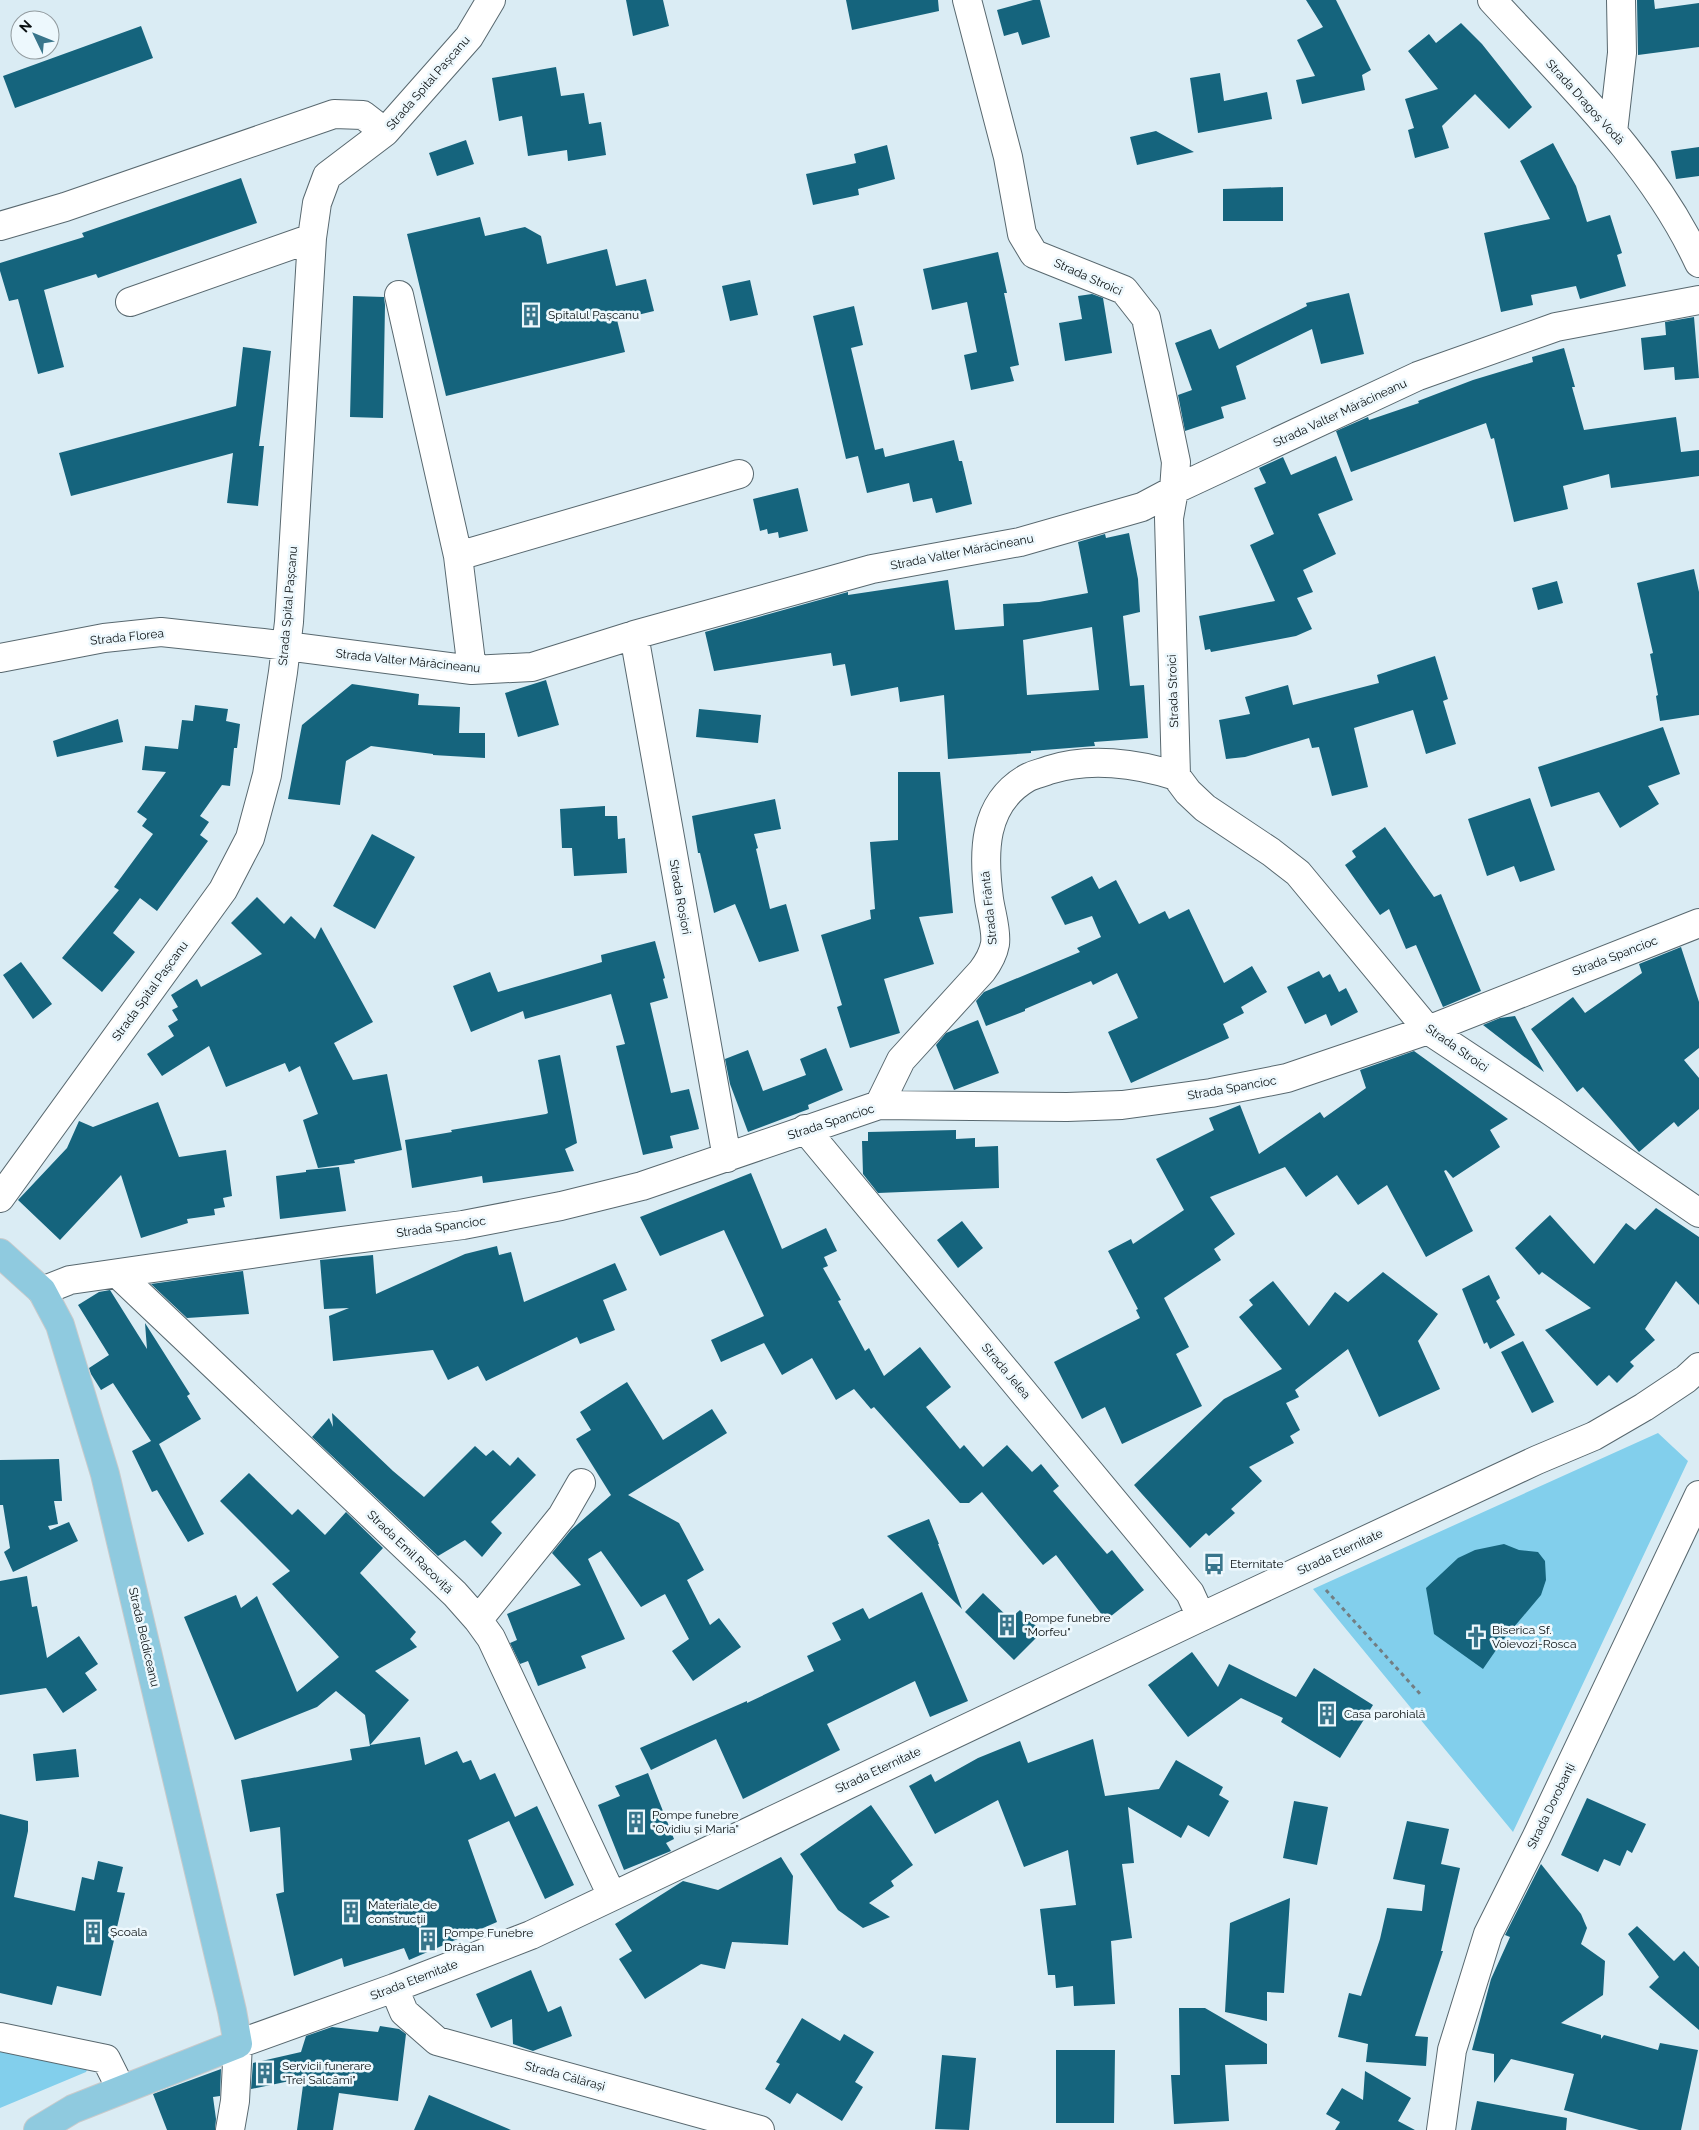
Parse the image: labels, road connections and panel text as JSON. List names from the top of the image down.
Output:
{
  "streets": {
    "main road": ["Strada Eternitate", "Strada Beldiceanu"],
    "street": [
      "Strada Spital Pașcanu",
      "Strada Dragoș Vodă",
      "Strada Stroici",
      "Strada Valter Mărăcineanu",
      "Strada Florea",
      "Strada Roșiori",
      "Strada Frântă",
      "Strada Spancioc",
      "Strada Jelea",
      "Strada Emil Racoviță",
      "Strada Dorobanți",
      "Strada Călărași"
    ]
  },
  "crossings": [
    ["Strada Spital Pașcanu", "Strada Valter Mărăcineanu"],
    ["Strada Spital Pașcanu", "Strada Florea"],
    ["Strada Stroici", "Strada Valter Mărăcineanu"],
    ["Strada Stroici", "Strada Frântă"],
    ["Strada Stroici", "Strada Spancioc"],
    ["Strada Valter Mărăcineanu", "Strada Florea"],
    ["Strada Valter Mărăcineanu", "Strada Roșiori"],
    ["Strada Roșiori", "Strada Spancioc"],
    ["Strada Frântă", "Strada Spancioc"],
    ["Strada Spancioc", "Strada Jelea"],
    ["Strada Spancioc", "Strada Emil Racoviță"],
    ["Strada Spancioc", "Strada Beldiceanu"],
    ["Strada Jelea", "Strada Eternitate"],
    ["Strada Emil Racoviță", "Strada Eternitate"],
    ["Strada Eternitate", "Strada Beldiceanu"],
    ["Strada Eternitate", "Strada Călărași"]
  ],
  "places": {
    "building": [
      "Spitalul Pașcanu",
      "Pompe funebre \"Morfeu\"",
      "Casa parohială",
      "Pompe funebre \"Ovidiu și Maria\"",
      "Materiale de construcții",
      "Școala",
      "Pompe Funebre Drăgan",
      "Servicii funerare \"Trei Salcâmi\""
    ],
    "bus stop": ["Eternitate"],
    "church": ["Biserica Sf. Voievozi-Rosca"]
  },
  "north": "top left"
}
